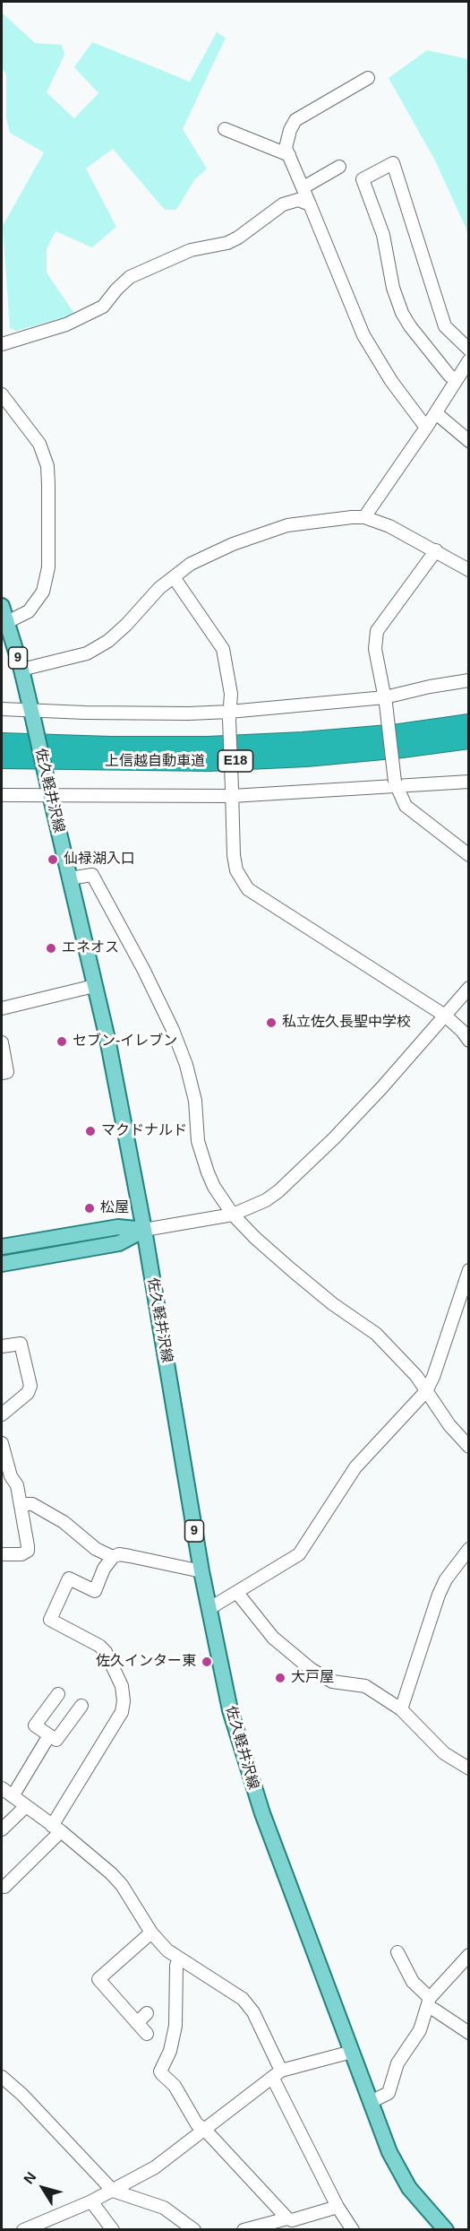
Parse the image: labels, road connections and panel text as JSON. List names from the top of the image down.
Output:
{
  "streets": {
    "highway": ["E18", "上信越自動車道"],
    "main road": ["9", "佐久軽井沢線"]
  },
  "places": [
    "仙禄湖入口",
    "エネオス",
    "私立佐久長聖中学校",
    "セブン-イレブン",
    "マクドナルド",
    "松屋",
    "佐久インター東",
    "大戸屋"
  ],
  "north": "top left"
}
